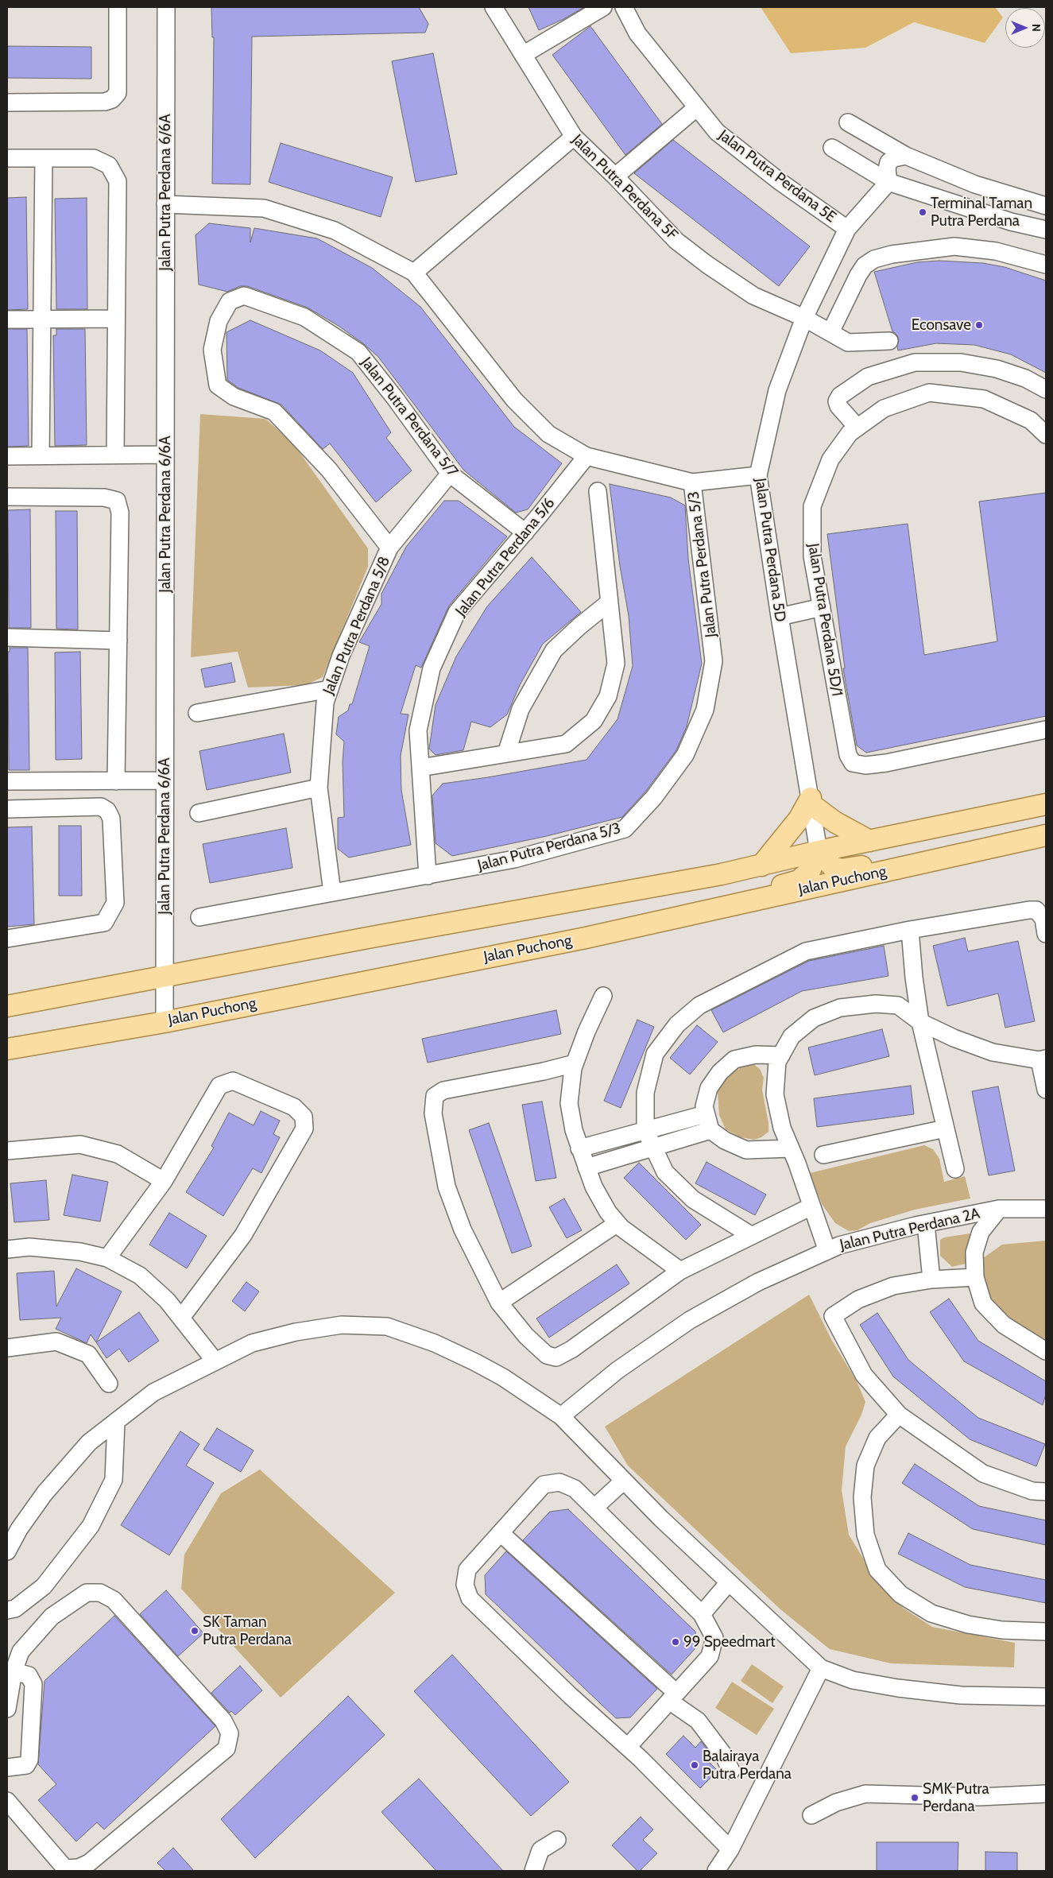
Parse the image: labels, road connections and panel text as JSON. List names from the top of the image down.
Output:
{
  "streets": {
    "main road": ["Jalan Puchong"],
    "street": [
      "Jalan Putra Perdana 5E",
      "Jalan Putra Perdana 5F",
      "Jalan Putra Perdana 6/6A",
      "Jalan Putra Perdana 5/7",
      "Jalan Putra Perdana 5D",
      "Jalan Putra Perdana 5/6",
      "Jalan Putra Perdana 5/3",
      "Jalan Putra Perdana 5D/1",
      "Jalan Putra Perdana 5/8",
      "Jalan Putra Perdana 2A"
    ]
  },
  "crossings": [
    ["Jalan Putra Perdana 5E", "Jalan Putra Perdana 5D"],
    ["Jalan Putra Perdana 5F", "Jalan Putra Perdana 5D"],
    ["Jalan Putra Perdana 6/6A", "Jalan Puchong"],
    ["Jalan Putra Perdana 5/7", "Jalan Putra Perdana 5/6"],
    ["Jalan Putra Perdana 5/7", "Jalan Putra Perdana 5/8"],
    ["Jalan Putra Perdana 5/6", "Jalan Putra Perdana 5/3"],
    ["Jalan Putra Perdana 5/3", "Jalan Putra Perdana 5/8"]
  ],
  "places": [
    "Terminal Taman Putra Perdana",
    "Econsave",
    "SK Taman Putra Perdana",
    "99 Speedmart",
    "Balairaya Putra Perdana",
    "SMK Putra Perdana"
  ],
  "north": "right"
}
